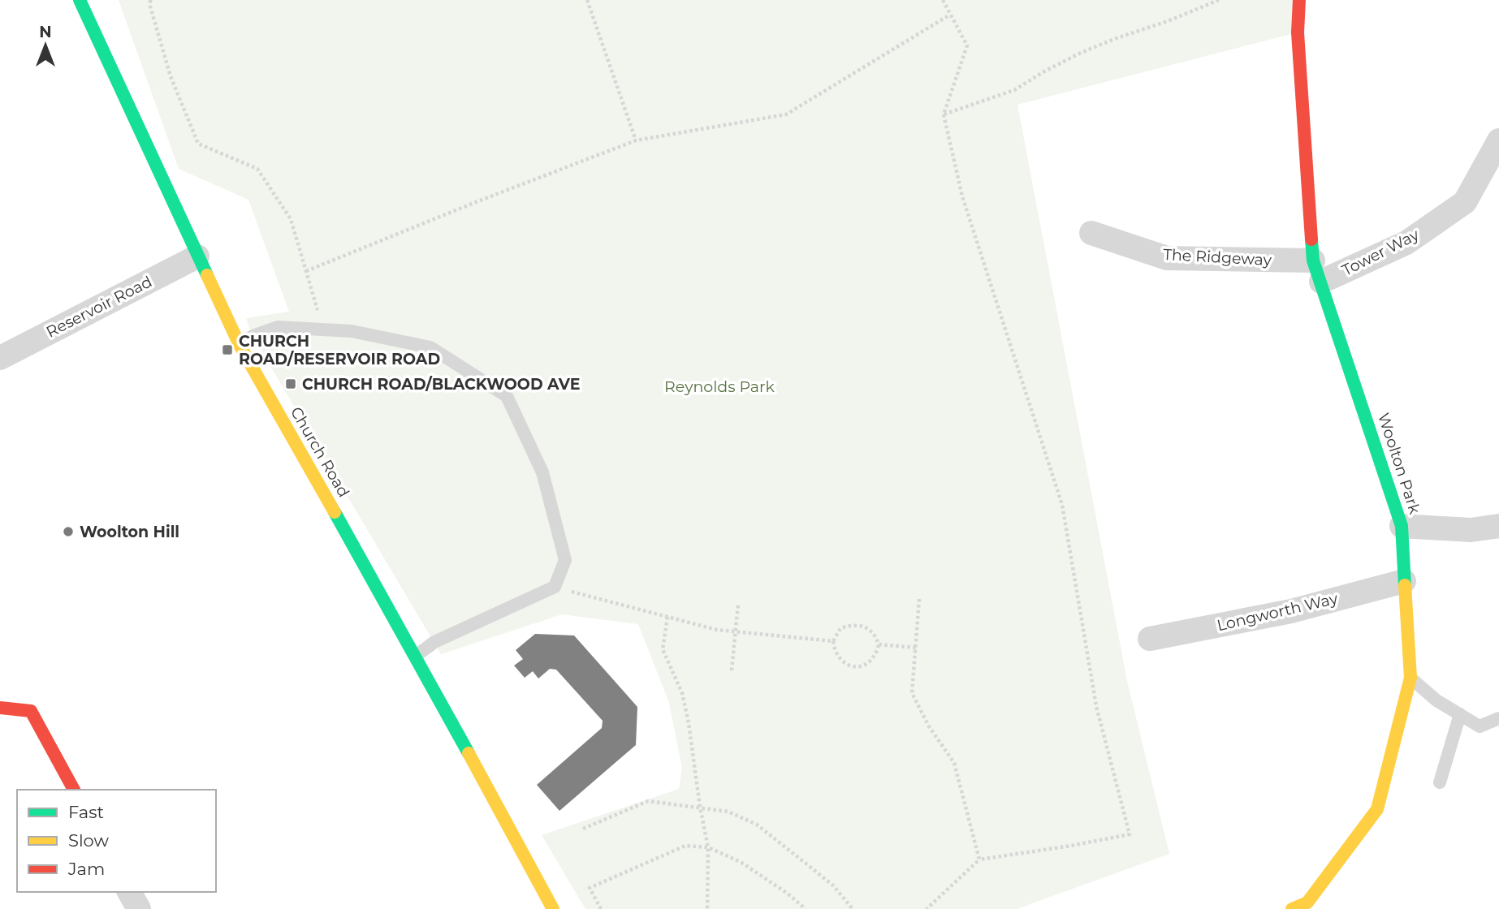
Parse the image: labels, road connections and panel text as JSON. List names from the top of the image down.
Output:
{
  "streets": {
    "street": [
      "Tower Way",
      "The Ridgeway",
      "Reservoir Road",
      "Church Road",
      "Woolton Park",
      "Longworth Way"
    ]
  },
  "crossings": [
    ["Tower Way", "The Ridgeway"],
    ["Tower Way", "Woolton Park"],
    ["The Ridgeway", "Woolton Park"],
    ["Reservoir Road", "Church Road"],
    ["Woolton Park", "Longworth Way"]
  ],
  "parks": ["Reynolds Park"],
  "places": {
    "transit": ["CHURCH ROAD/RESERVOIR ROAD", "CHURCH ROAD/BLACKWOOD AVE"],
    "other": ["Woolton Hill"]
  },
  "legend": ["Fast", "Slow", "Jam"],
  "north": "top"
}
